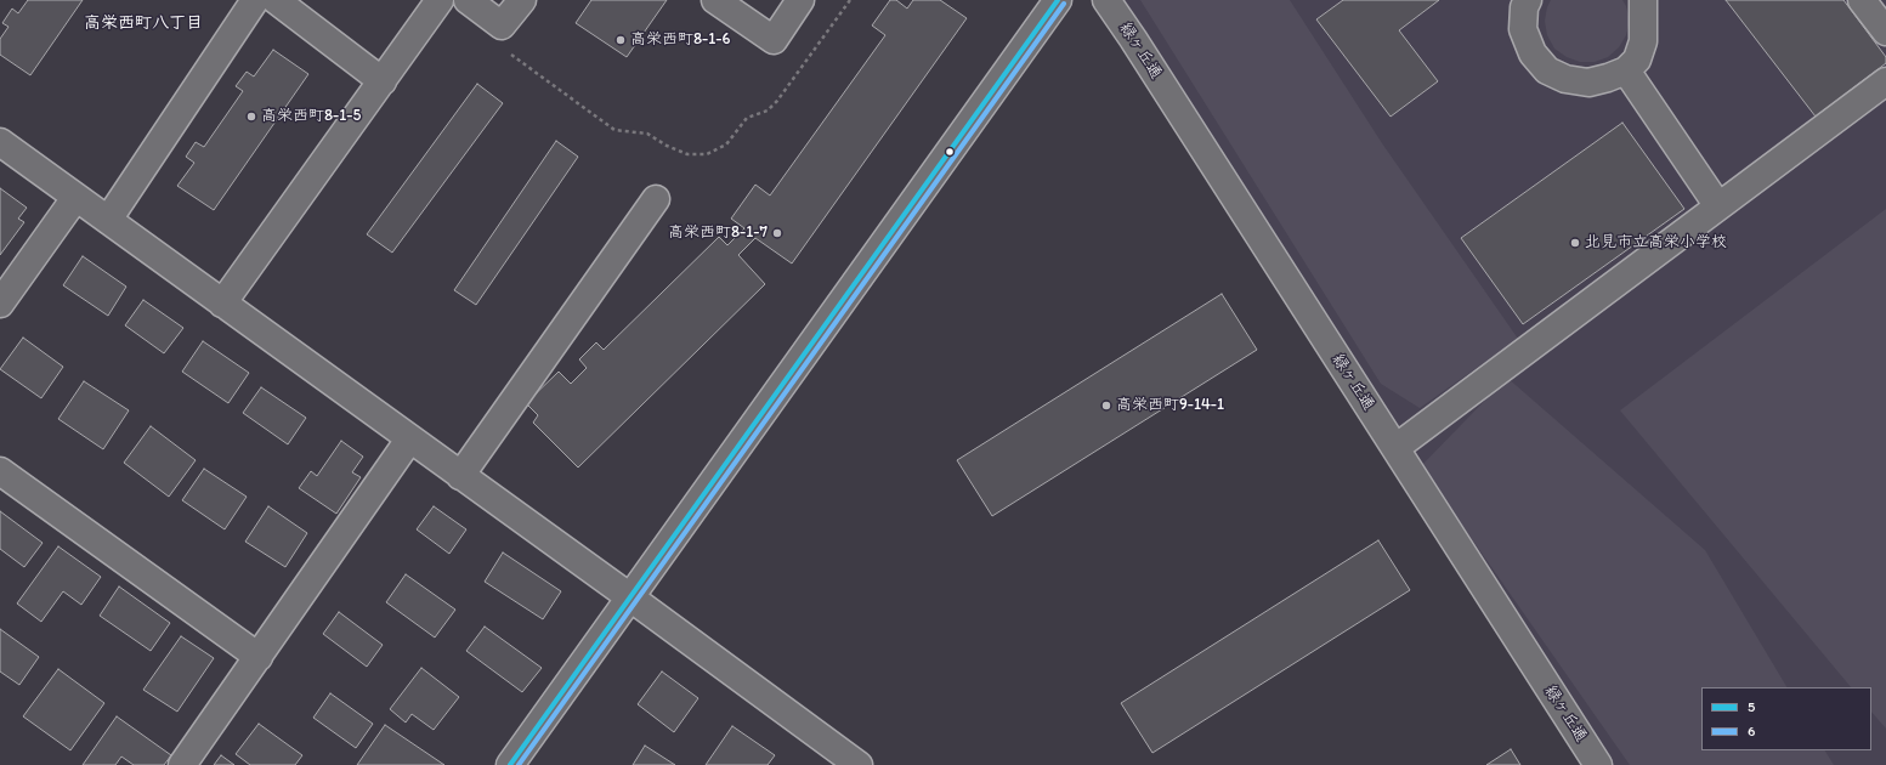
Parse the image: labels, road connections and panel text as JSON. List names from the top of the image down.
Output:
{
  "streets": {
    "street": ["緑ヶ丘通"]
  },
  "districts": ["高栄西町八丁目"],
  "places": [
    "高栄西町8-1-6",
    "高栄西町8-1-5",
    "高栄西町8-1-7",
    "北見市立高栄小学校",
    "高栄西町9-14-1"
  ],
  "lines": ["transit line 5", "transit line 6"],
  "legend": ["5", "6"]
}
